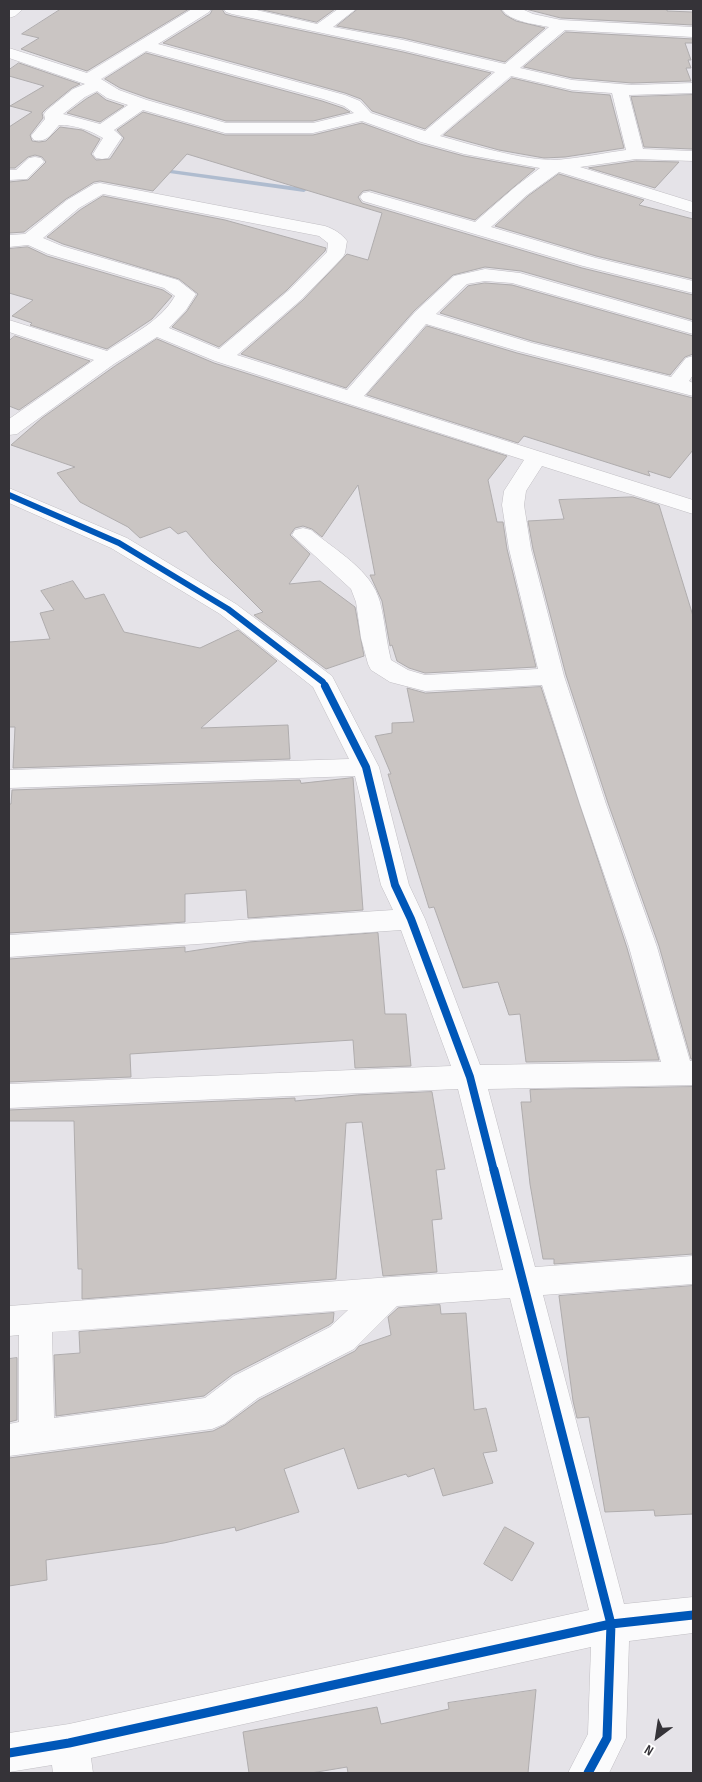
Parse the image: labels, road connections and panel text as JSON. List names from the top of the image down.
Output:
{
  "north": "bottom left"
}
